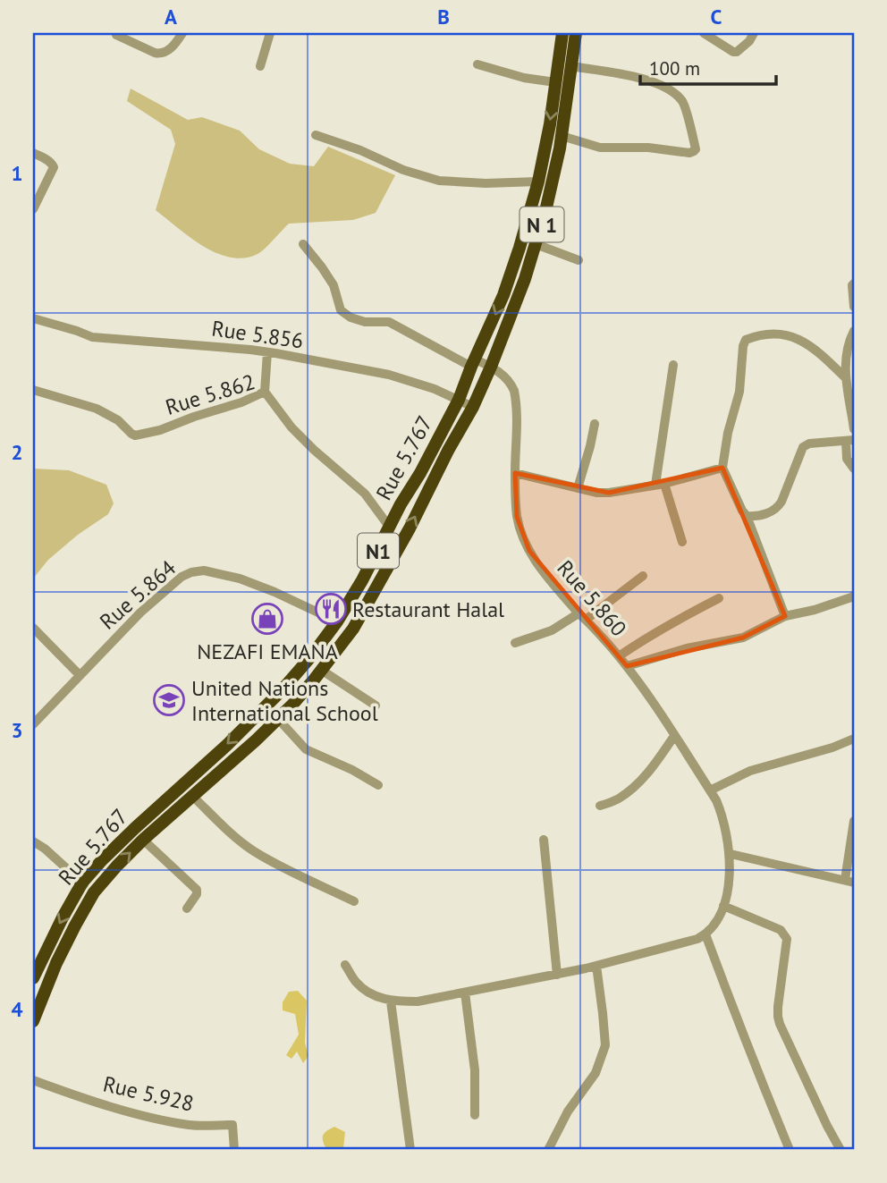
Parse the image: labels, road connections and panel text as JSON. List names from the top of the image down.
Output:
{
  "streets": {
    "highway": ["N 1", "Rue 5.767", "N1"],
    "street": [
      "Rue 5.856",
      "Rue 5.862",
      "Rue 5.864",
      "Rue 5.860",
      "Rue 5.928"
    ]
  },
  "crossings": [
    ["N 1", "Rue 5.856"],
    ["N 1", "Rue 5.860"],
    ["Rue 5.856", "Rue 5.767"],
    ["Rue 5.862", "Rue 5.767"],
    ["Rue 5.767", "Rue 5.864"],
    ["Rue 5.767", "Rue 5.860"]
  ],
  "places": {
    "restaurant": ["Restaurant Halal"],
    "shop": ["NEZAFI EMANA"],
    "school or university": ["United Nations International School"]
  },
  "scale_bar": "100 m",
  "grid": {
    "columns": ["A", "B", "C"],
    "rows": [
      "1",
      "2",
      "3",
      "4"
    ]
  }
}
